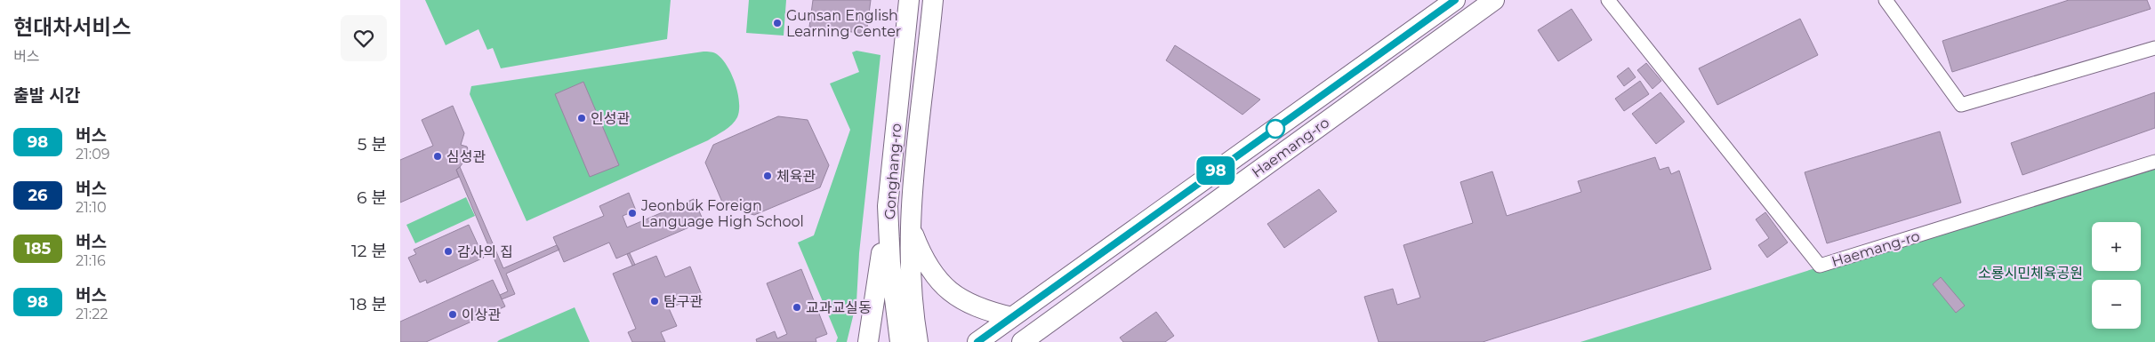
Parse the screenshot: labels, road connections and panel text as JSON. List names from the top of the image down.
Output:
{
  "streets": {
    "main road": ["Haemang-ro", "Gonghang-ro"]
  },
  "parks": ["소룡시민체육공원"],
  "places": [
    "Gunsan English Learning Center",
    "인성관",
    "심성관",
    "체육관",
    "Jeonbuk Foreign Language High School",
    "감사의 집",
    "탐구관",
    "교과교실동",
    "이상관"
  ],
  "lines": ["bus line 98"],
  "page": {
    "heading": [
      ["현대차서비스", "버스"],
      "출발 시간"
    ],
    "on_map": "98",
    "list": [
      {
        "mark": "98",
        "name": "버스",
        "note": "21:09",
        "value": "5 분"
      },
      {
        "mark": "26",
        "name": "버스",
        "note": "21:10",
        "value": "6 분"
      },
      {
        "mark": "185",
        "name": "버스",
        "note": "21:16",
        "value": "12 분"
      },
      {
        "mark": "98",
        "name": "버스",
        "note": "21:22",
        "value": "18 분"
      }
    ],
    "map_buttons": ["+", "−"]
  }
}
